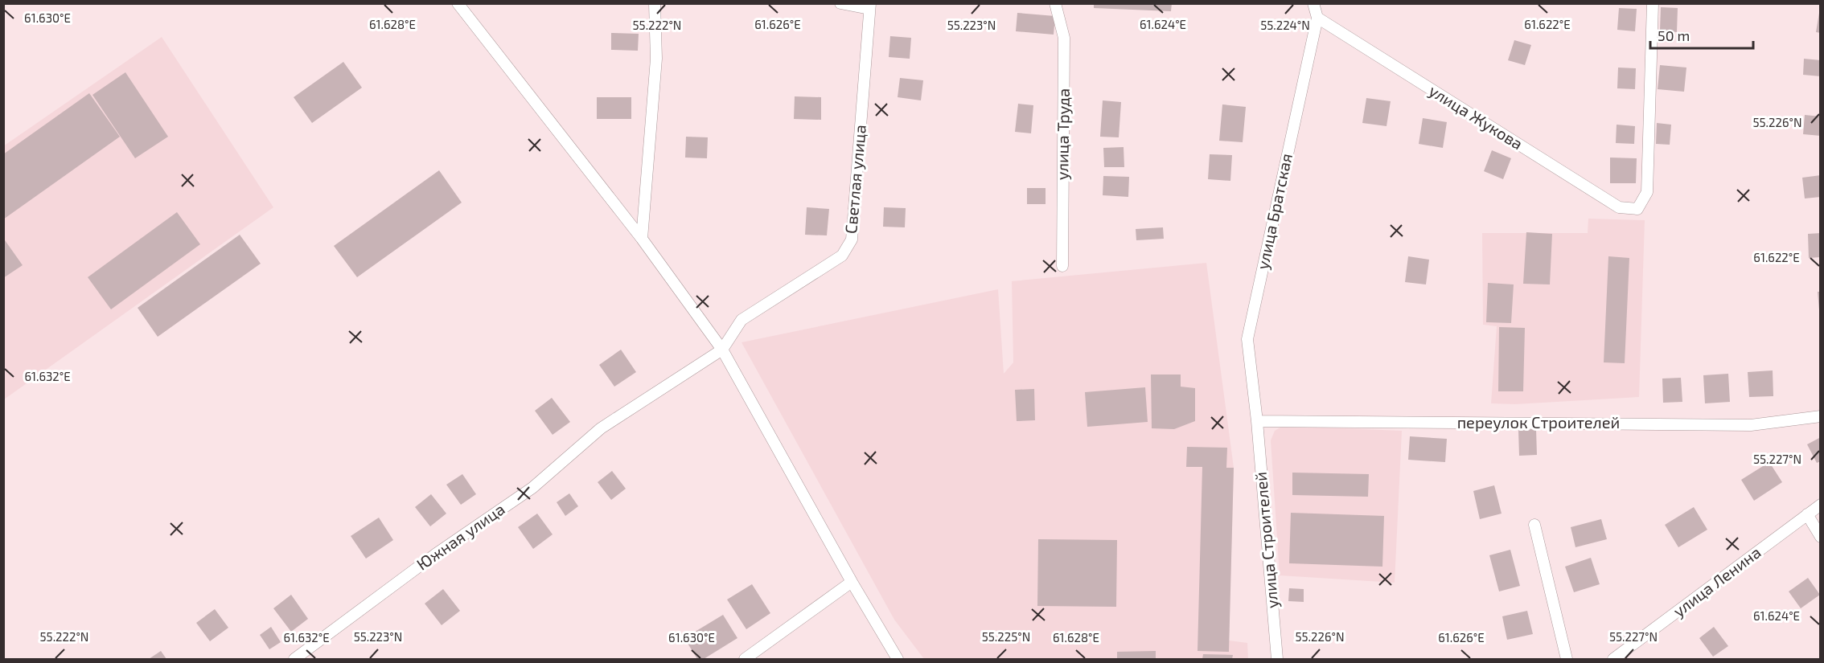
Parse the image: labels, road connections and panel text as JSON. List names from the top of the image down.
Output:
{
  "streets": {
    "street": [
      "улица Жукова",
      "улица Труда",
      "Светлая улица",
      "улица Братская",
      "переулок Строителей",
      "Южная улица",
      "улица Строителей",
      "улица Ленина"
    ]
  },
  "crossings": [
    ["улица Жукова", "улица Братская"],
    ["Светлая улица", "Южная улица"],
    ["улица Братская", "переулок Строителей"],
    ["улица Братская", "улица Строителей"],
    ["переулок Строителей", "улица Строителей"]
  ],
  "scale_bar": "50 m",
  "coordinates": [
    "61.630°E",
    "61.628°E",
    "61.626°E",
    "61.624°E",
    "61.622°E",
    "55.223°N",
    "55.222°N",
    "55.224°N",
    "55.226°N",
    "61.632°E",
    "55.227°N",
    "55.225°N"
  ]
}
